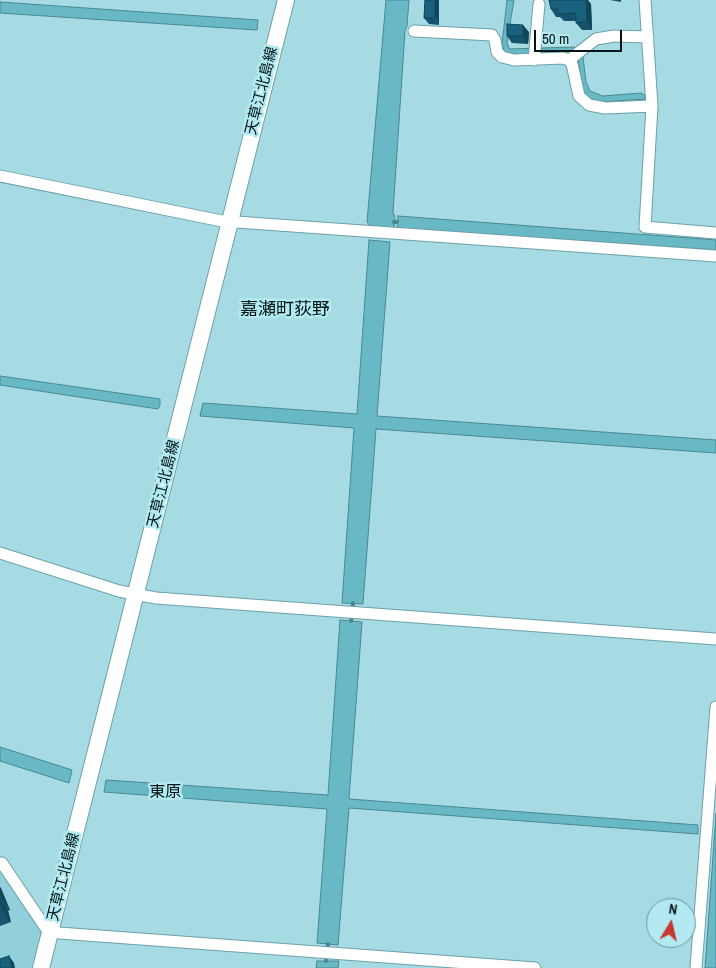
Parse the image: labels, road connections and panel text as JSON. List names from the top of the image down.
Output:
{
  "streets": {
    "street": ["天草江北島線"]
  },
  "districts": ["嘉瀬町荻野", "東原"],
  "scale_bar": "50 m",
  "north": "top"
}
